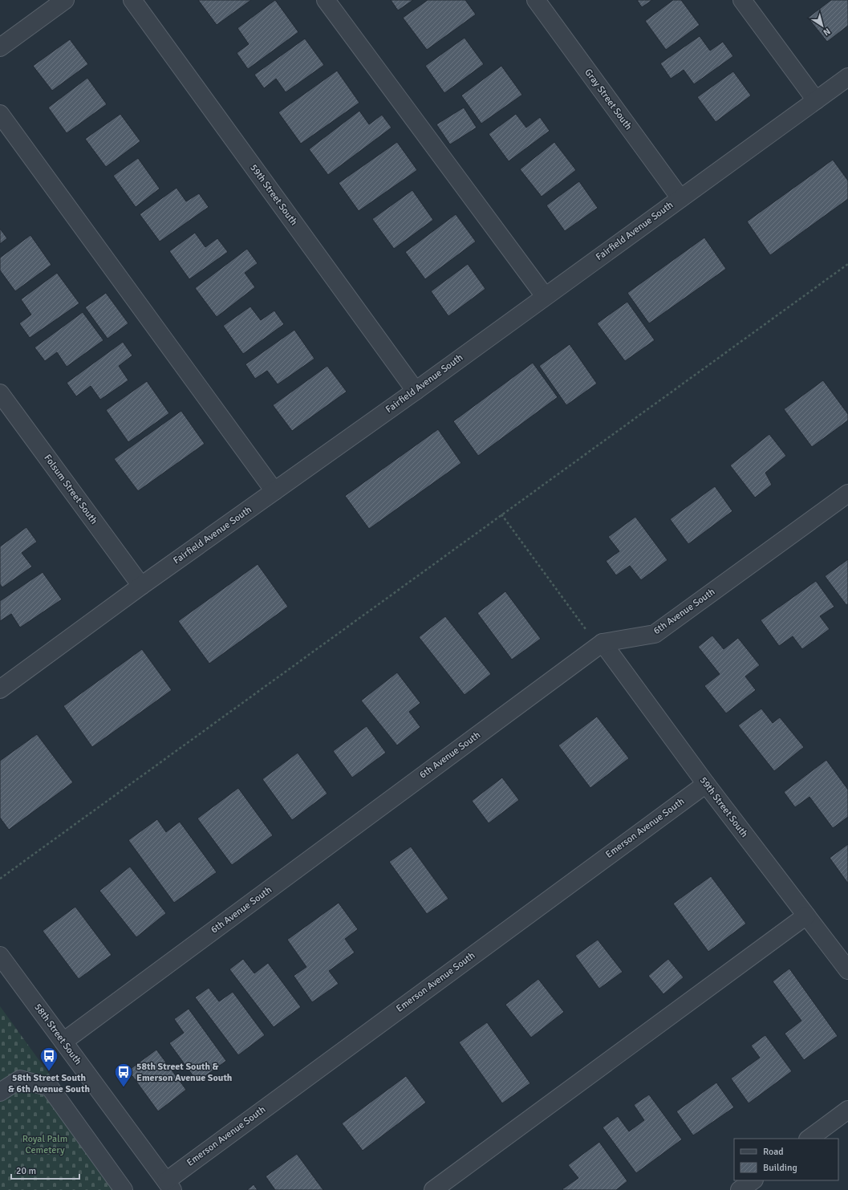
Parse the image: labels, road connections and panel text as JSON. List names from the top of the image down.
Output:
{
  "streets": {
    "street": [
      "Gray Street South",
      "59th Street South",
      "Fairfield Avenue South",
      "Folsum Street South",
      "6th Avenue South",
      "Emerson Avenue South",
      "58th Street South"
    ]
  },
  "crossings": [
    ["Gray Street South", "Fairfield Avenue South"],
    ["59th Street South", "Fairfield Avenue South"],
    ["59th Street South", "6th Avenue South"],
    ["59th Street South", "Emerson Avenue South"],
    ["Fairfield Avenue South", "Folsum Street South"],
    ["6th Avenue South", "58th Street South"],
    ["Emerson Avenue South", "58th Street South"]
  ],
  "parks": ["Royal Palm Cemetery"],
  "places": {
    "bus stop": ["58th Street South & 6th Avenue South", "58th Street South & Emerson Avenue South"]
  },
  "legend": ["Road", "Building"],
  "scale_bar": "20 m",
  "north": "bottom right"
}
